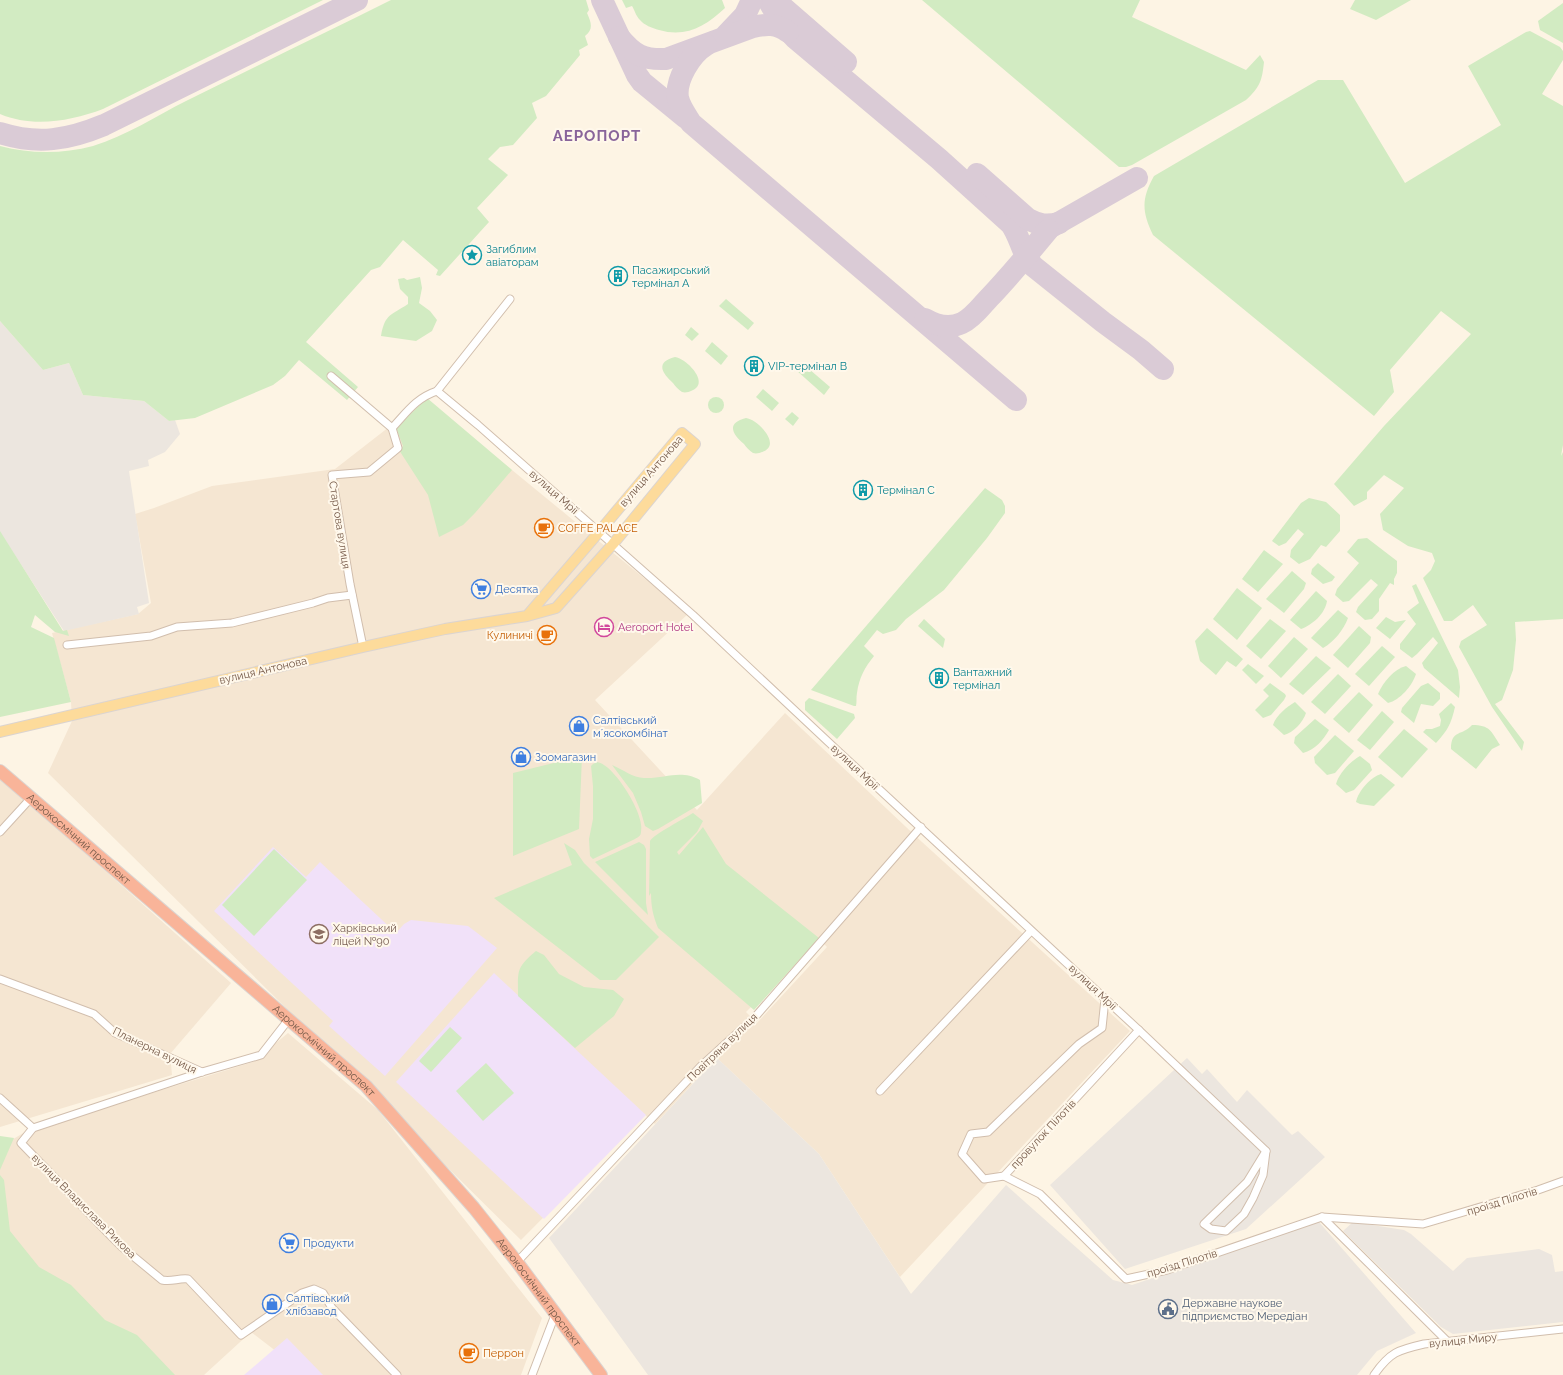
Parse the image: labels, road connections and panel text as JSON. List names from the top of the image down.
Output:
{
  "streets": {
    "highway": ["Аерокосмічний проспект"],
    "main road": ["вулиця Антонова"],
    "street": [
      "вулиця Мрії",
      "Стартова вулиця",
      "Повітряна вулиця",
      "Планерна вулиця",
      "провулок Пілотів",
      "проїзд Пілотів",
      "вулиця Владислава Рикова",
      "вулиця Миру"
    ]
  },
  "crossings": [
    ["вулиця Антонова", "вулиця Мрії"],
    ["вулиця Антонова", "Стартова вулиця"],
    ["вулиця Мрії", "Повітряна вулиця"],
    ["вулиця Мрії", "провулок Пілотів"],
    ["Аерокосмічний проспект", "Повітряна вулиця"],
    ["провулок Пілотів", "проїзд Пілотів"]
  ],
  "districts": ["АЕРОПОРТ"],
  "places": {
    "place": ["Загиблим авіаторам"],
    "building": [
      "Пасажирський термінал A",
      "VIP-термінал B",
      "Термінал C",
      "Вантажний термінал"
    ],
    "cafe": ["COFFE PALACE", "Кулиничі", "Перрон"],
    "supermarket": ["Десятка", "Продукти"],
    "hotel": ["Aeroport Hotel"],
    "shop": ["Салтівський мʼясокомбінат", "Зоомагазин", "Салтівський хлібзавод"],
    "school or university": ["Харківський ліцей №90"],
    "public building": ["Державне наукове підприємство Мередіан"]
  }
}
